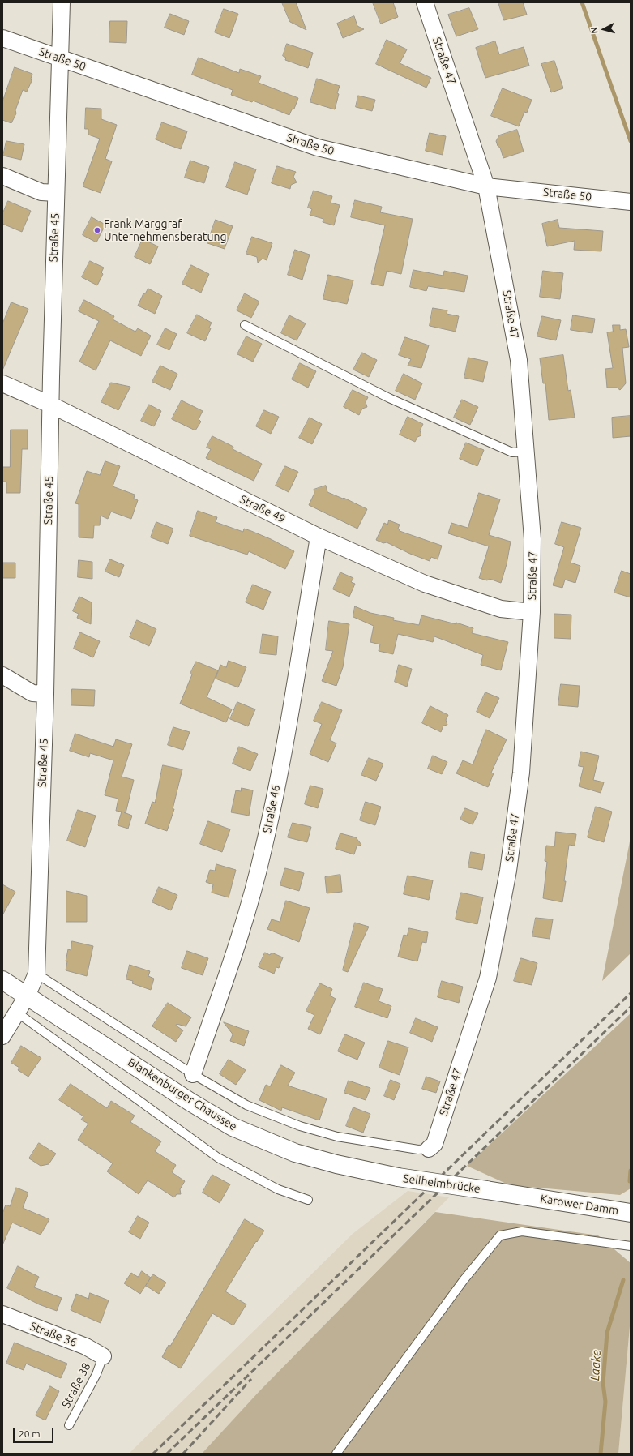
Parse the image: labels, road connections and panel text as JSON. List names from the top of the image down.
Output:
{
  "streets": {
    "main road": ["Blankenburger Chaussee", "Sellheimbrücke", "Karower Damm"],
    "street": [
      "Straße 50",
      "Straße 47",
      "Straße 45",
      "Straße 49",
      "Straße 46",
      "Straße 36"
    ],
    "lane": ["Straße 38"]
  },
  "crossings": [
    ["Straße 50", "Straße 47"],
    ["Straße 50", "Straße 45"],
    ["Straße 47", "Straße 49"],
    ["Straße 47", "Blankenburger Chaussee"],
    ["Straße 45", "Straße 49"],
    ["Straße 45", "Blankenburger Chaussee"],
    ["Straße 49", "Straße 46"],
    ["Straße 46", "Blankenburger Chaussee"],
    ["Blankenburger Chaussee", "Sellheimbrücke"],
    ["Sellheimbrücke", "Karower Damm"],
    ["Straße 36", "Straße 38"]
  ],
  "water": ["Laake"],
  "places": ["Frank Marggraf Unternehmensberatung"],
  "scale_bar": "20 m",
  "north": "left"
}
